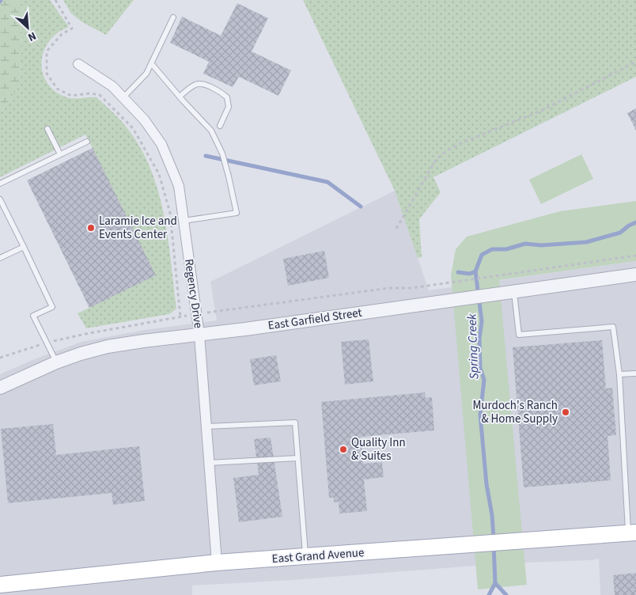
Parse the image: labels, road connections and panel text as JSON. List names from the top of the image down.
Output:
{
  "streets": {
    "main road": ["East Grand Avenue"],
    "street": ["Regency Drive", "East Garfield Street"]
  },
  "crossings": [
    ["Regency Drive", "East Garfield Street"],
    ["Regency Drive", "East Grand Avenue"]
  ],
  "water": ["Spring Creek"],
  "places": ["Laramie Ice and Events Center", "Murdoch's Ranch & Home Supply", "Quality Inn & Suites"],
  "north": "bottom right"
}
